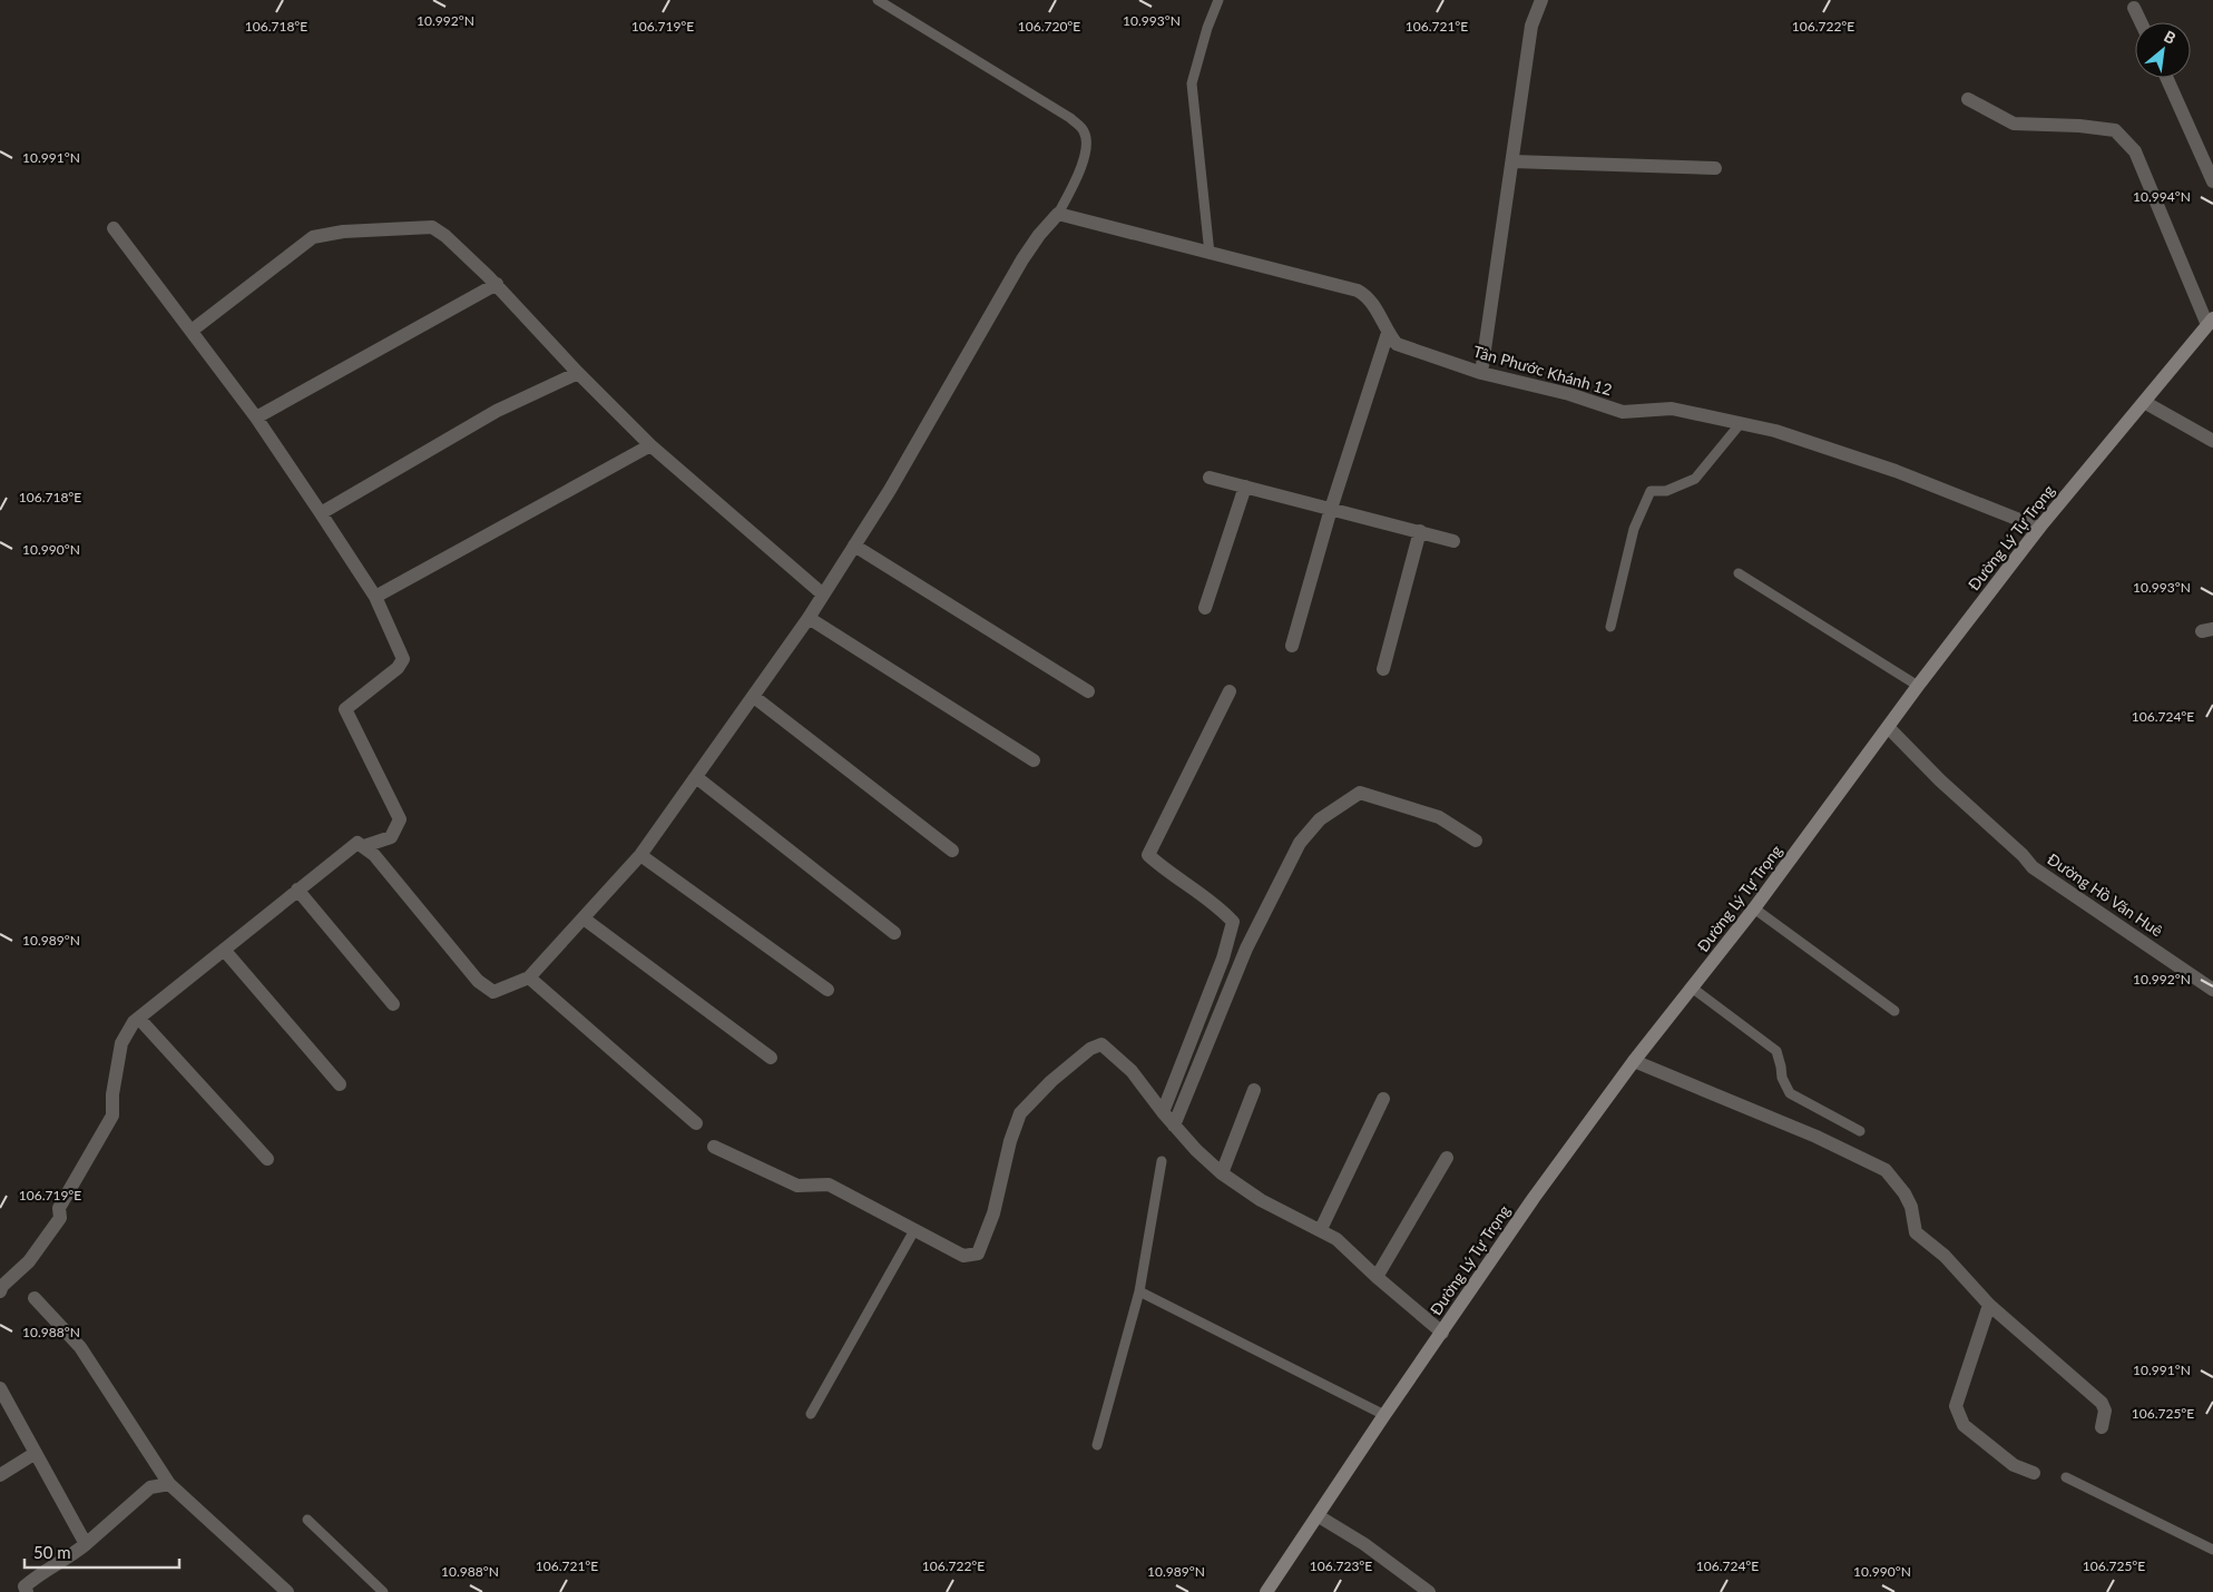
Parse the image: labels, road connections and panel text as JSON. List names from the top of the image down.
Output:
{
  "streets": {
    "main road": ["Đường Lý Tự Trọng"],
    "street": ["Tân Phước Khánh 12", "Đường Hồ Văn Huê"]
  },
  "crossings": [
    ["Tân Phước Khánh 12", "Đường Lý Tự Trọng"],
    ["Đường Lý Tự Trọng", "Đường Hồ Văn Huê"]
  ],
  "scale_bar": "50 m",
  "north": "top right",
  "coordinates": [
    "10.992°N",
    "10.993°N",
    "106.718°E",
    "106.719°E",
    "106.720°E",
    "106.721°E",
    "106.722°E",
    "10.991°N",
    "10.994°N",
    "10.990°N",
    "106.724°E",
    "10.989°N",
    "10.988°N",
    "106.725°E",
    "106.723°E"
  ]
}
